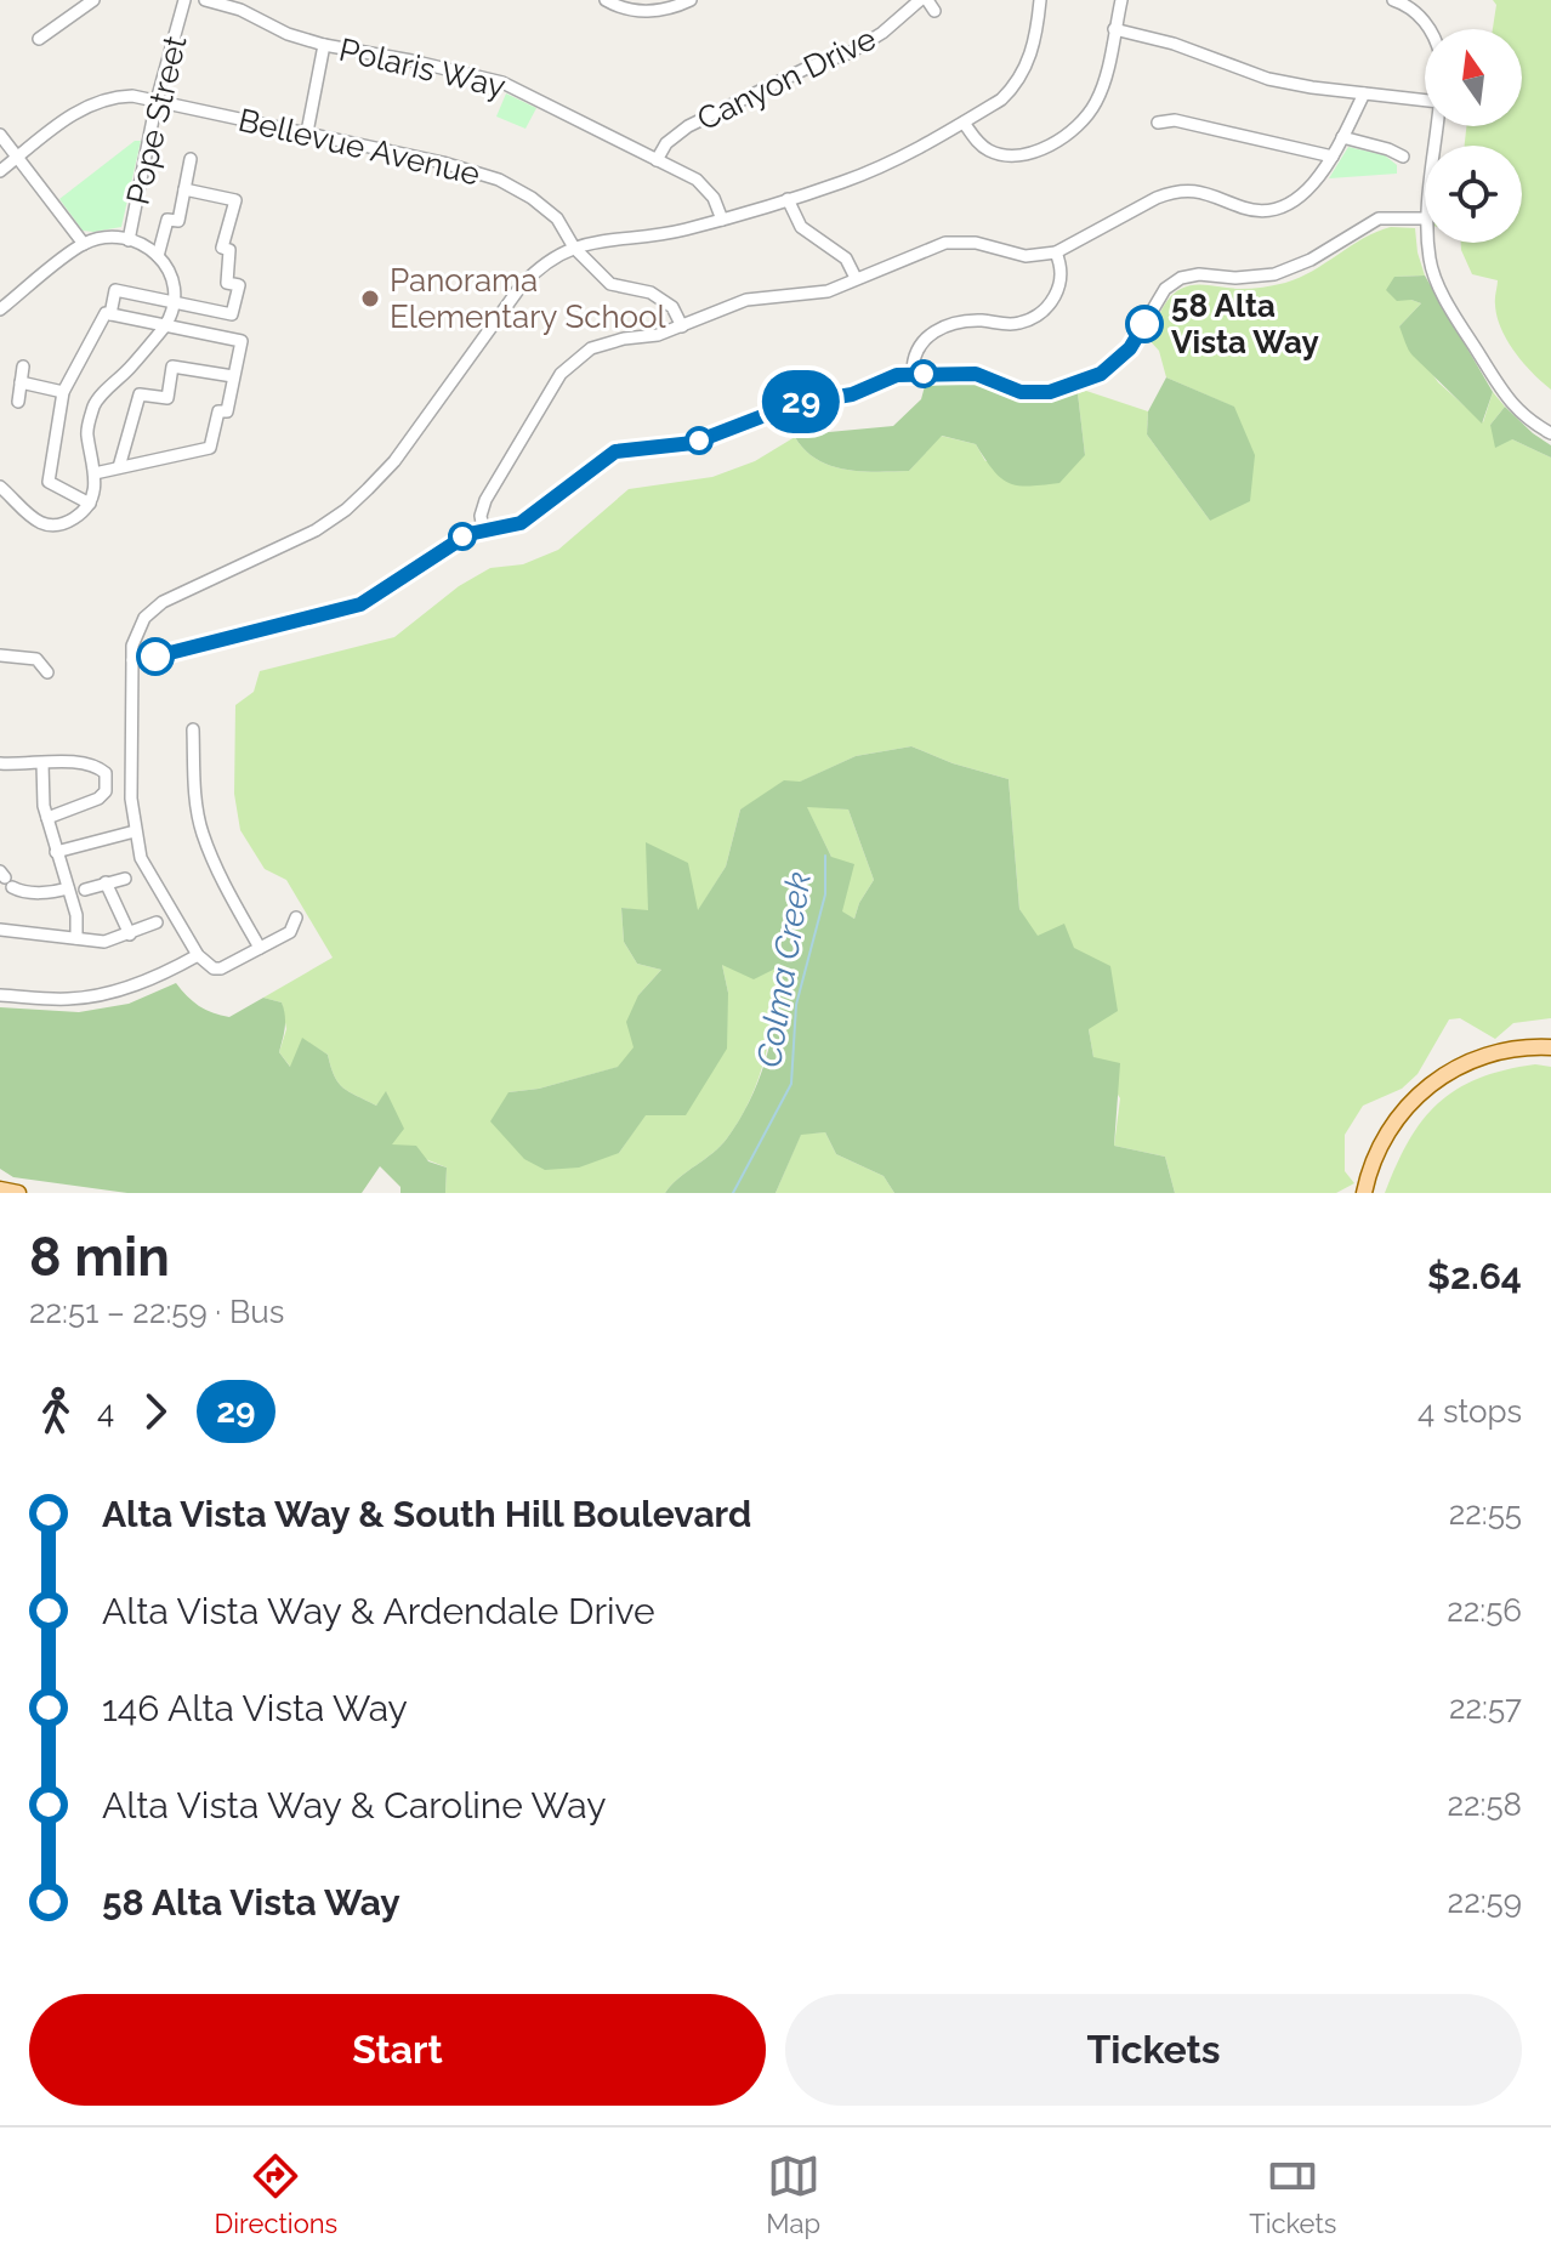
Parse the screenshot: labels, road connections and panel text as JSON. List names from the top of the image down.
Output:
{
  "streets": {
    "street": [
      "Polaris Way",
      "Canyon Drive",
      "Pope Street",
      "Bellevue Avenue"
    ]
  },
  "crossings": [
    ["Polaris Way", "Canyon Drive"],
    ["Pope Street", "Bellevue Avenue"]
  ],
  "water": ["Colma Creek"],
  "places": ["Panorama Elementary School", "58 Alta Vista Way"],
  "lines": ["bus line 29"],
  "north": "top",
  "page": {
    "on_map": "29",
    "heading": ["8 min", "22:51 – 22:59 · Bus", "$2.64"],
    "legs": ["4", "29", "4 stops"],
    "list": [
      {
        "name": "Alta Vista Way & South Hill Boulevard",
        "value": "22:55"
      },
      {
        "name": "Alta Vista Way & Ardendale Drive",
        "value": "22:56"
      },
      {
        "name": "146 Alta Vista Way",
        "value": "22:57"
      },
      {
        "name": "Alta Vista Way & Caroline Way",
        "value": "22:58"
      },
      {
        "name": "58 Alta Vista Way",
        "value": "22:59"
      }
    ],
    "buttons": ["Start", "Tickets"],
    "tabs": ["Directions", "Map", "Tickets"]
  }
}
